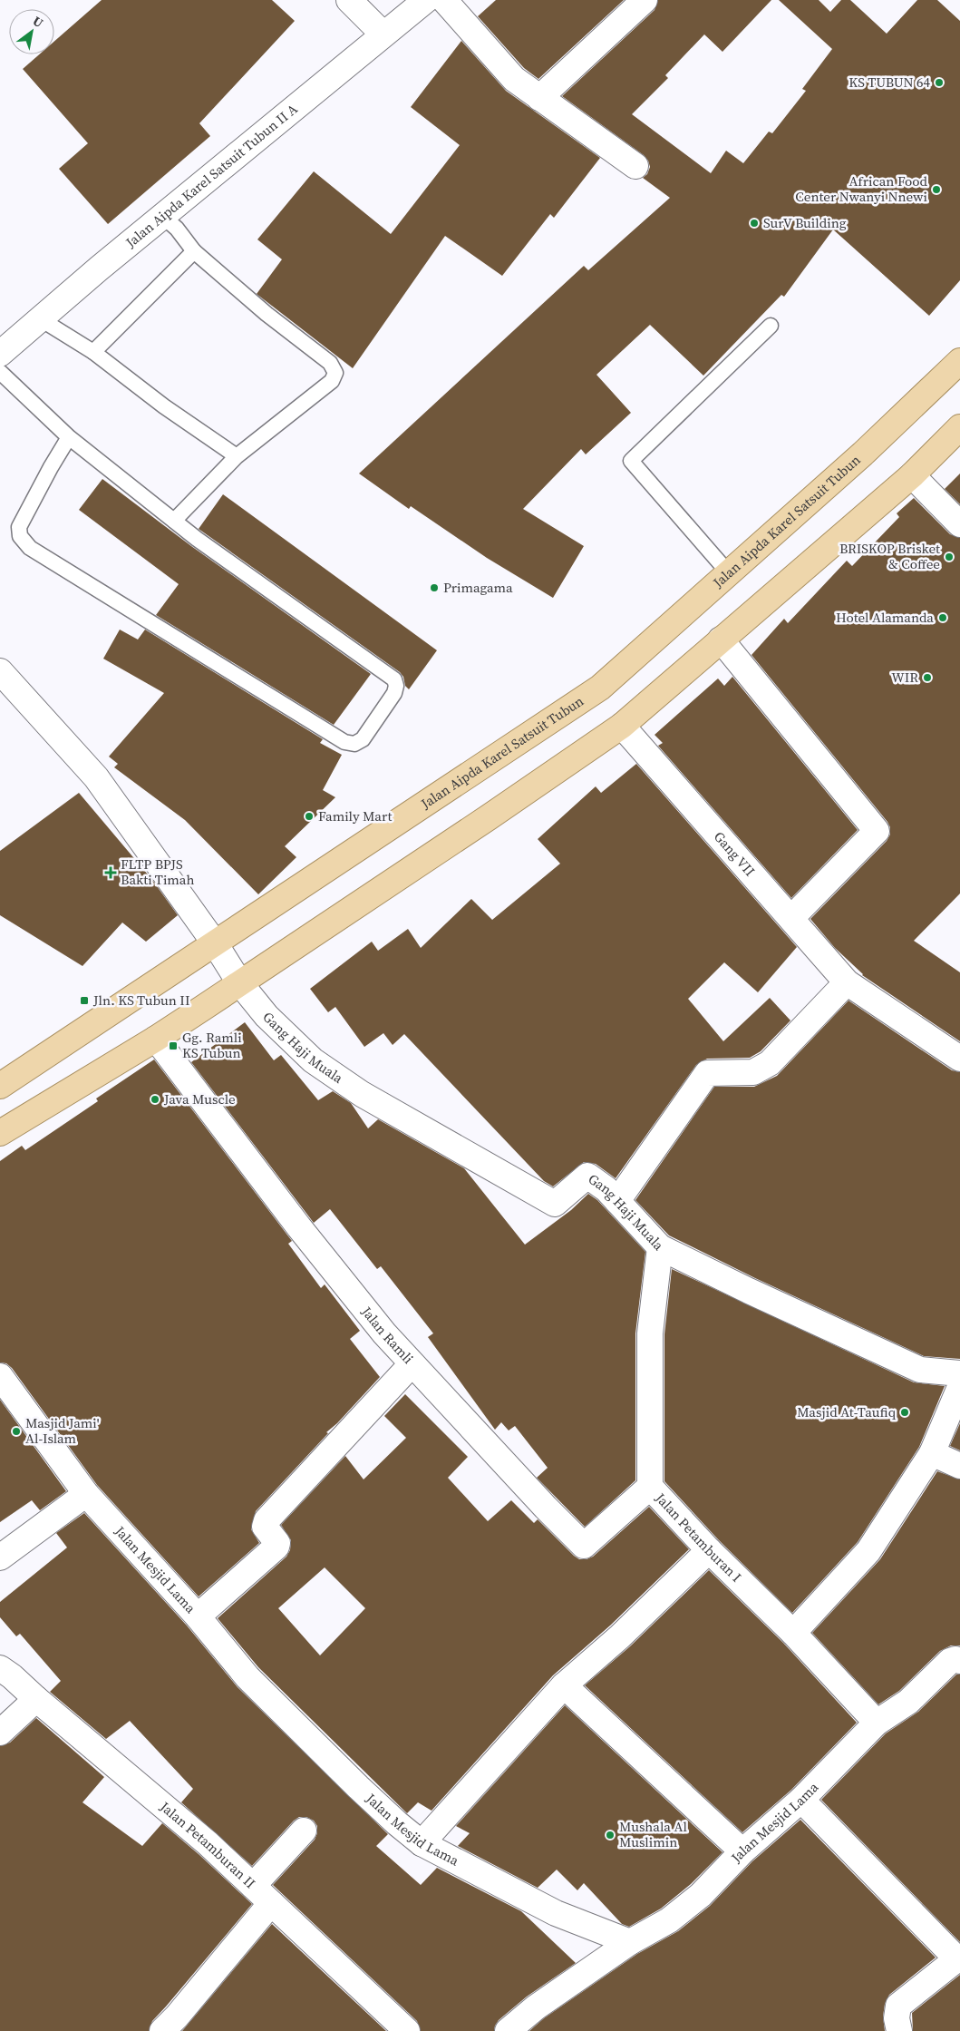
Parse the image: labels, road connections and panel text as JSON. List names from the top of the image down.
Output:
{
  "streets": {
    "main road": ["Jalan Aipda Karel Satsuit Tubun"],
    "street": [
      "Jalan Aipda Karel Satsuit Tubun II A",
      "Gang VII",
      "Gang Haji Muala",
      "Jalan Ramli",
      "Jalan Petamburan I",
      "Jalan Mesjid Lama",
      "Jalan Petamburan II"
    ]
  },
  "crossings": [
    ["Gang Haji Muala", "Jalan Petamburan I"],
    ["Jalan Ramli", "Jalan Petamburan I"],
    ["Jalan Petamburan I", "Jalan Mesjid Lama"]
  ],
  "places": {
    "other": [
      "KS TUBUN 64",
      "African Food Center Nwanyi Nnewi",
      "SurV Building",
      "BRISKOP Brisket & Coffee",
      "Primagama",
      "Hotel Alamanda",
      "WIR",
      "Family Mart",
      "Java Muscle",
      "Masjid At-Taufiq",
      "Masjid Jami' Al-Islam",
      "Mushala Al Muslimin"
    ],
    "health": ["FLTP BPJS Bakti Timah"],
    "transit": ["Jln. KS Tubun II", "Gg. Ramli KS Tubun"]
  },
  "north": "top right"
}
